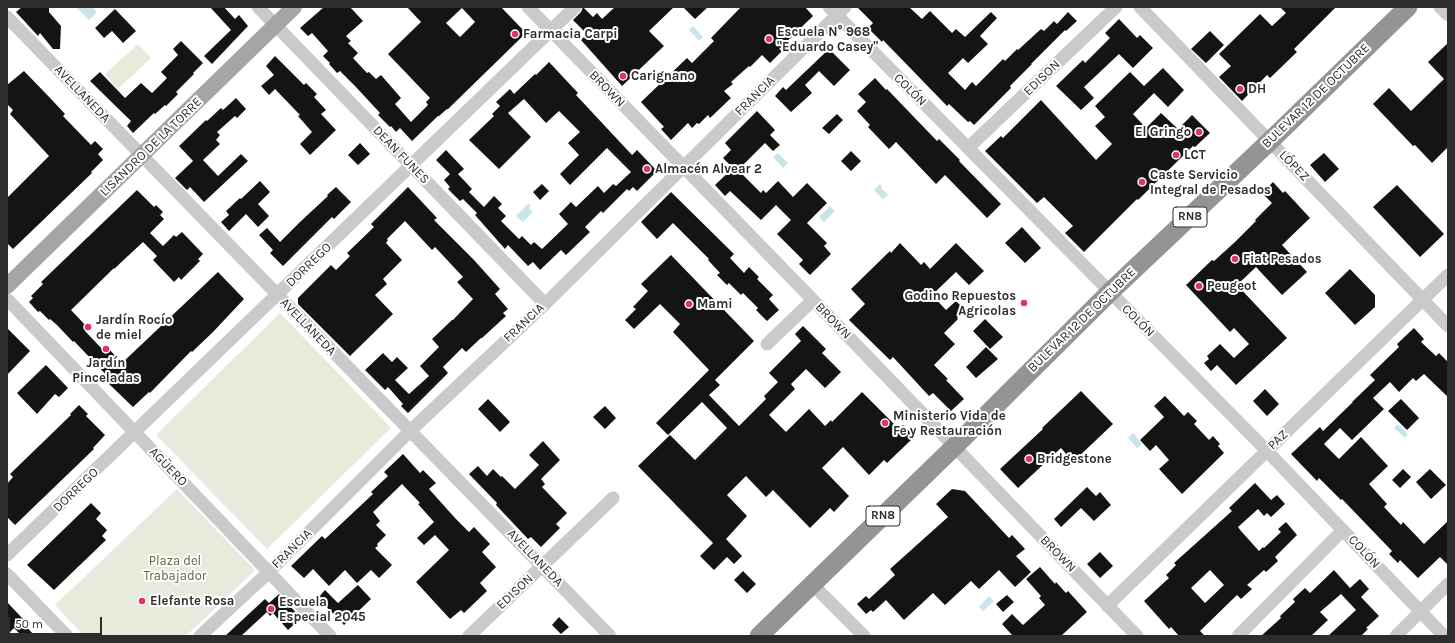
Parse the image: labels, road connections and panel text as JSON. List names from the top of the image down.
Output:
{
  "streets": {
    "highway": ["BULEVAR 12 DE OCTUBRE", "RN8"],
    "main road": ["LISANDRO DE LA TORRE"],
    "street": [
      "EDISON",
      "BROWN",
      "COLÓN",
      "AVELLANEDA",
      "FRANCIA",
      "DEAN FUNES",
      "LÓPEZ",
      "DORREGO",
      "PAZ",
      "AGÜERO"
    ]
  },
  "crossings": [
    ["EDISON", "COLÓN"],
    ["EDISON", "AVELLANEDA"],
    ["BROWN", "FRANCIA"],
    ["BROWN", "BULEVAR 12 DE OCTUBRE"],
    ["BROWN", "DORREGO"],
    ["BROWN", "PAZ"],
    ["COLÓN", "FRANCIA"],
    ["COLÓN", "BULEVAR 12 DE OCTUBRE"],
    ["COLÓN", "PAZ"],
    ["AVELLANEDA", "FRANCIA"],
    ["AVELLANEDA", "LISANDRO DE LA TORRE"],
    ["AVELLANEDA", "DORREGO"],
    ["FRANCIA", "DEAN FUNES"],
    ["FRANCIA", "AGÜERO"],
    ["BULEVAR 12 DE OCTUBRE", "LÓPEZ"],
    ["LISANDRO DE LA TORRE", "DEAN FUNES"],
    ["DEAN FUNES", "DORREGO"],
    ["LÓPEZ", "PAZ"],
    ["DORREGO", "AGÜERO"]
  ],
  "parks": ["Plaza del Trabajador"],
  "places": [
    "Farmacia Carpi",
    "Escuela N° 968 \"Eduardo Casey\"",
    "Carignano",
    "DH",
    "El Gringo",
    "LCT",
    "Almacén Alvear 2",
    "Caste Servicio Integral de Pesados",
    "Fiat Pesados",
    "Peugeot",
    "Godino Repuestos Agricolas",
    "Mami",
    "Jardín Rocío de miel",
    "Jardín Pinceladas",
    "Ministerio Vida de Fe y Restauración",
    "Bridgestone",
    "Elefante Rosa",
    "Escuela Especial 2045"
  ],
  "scale_bar": "50 m"
}
